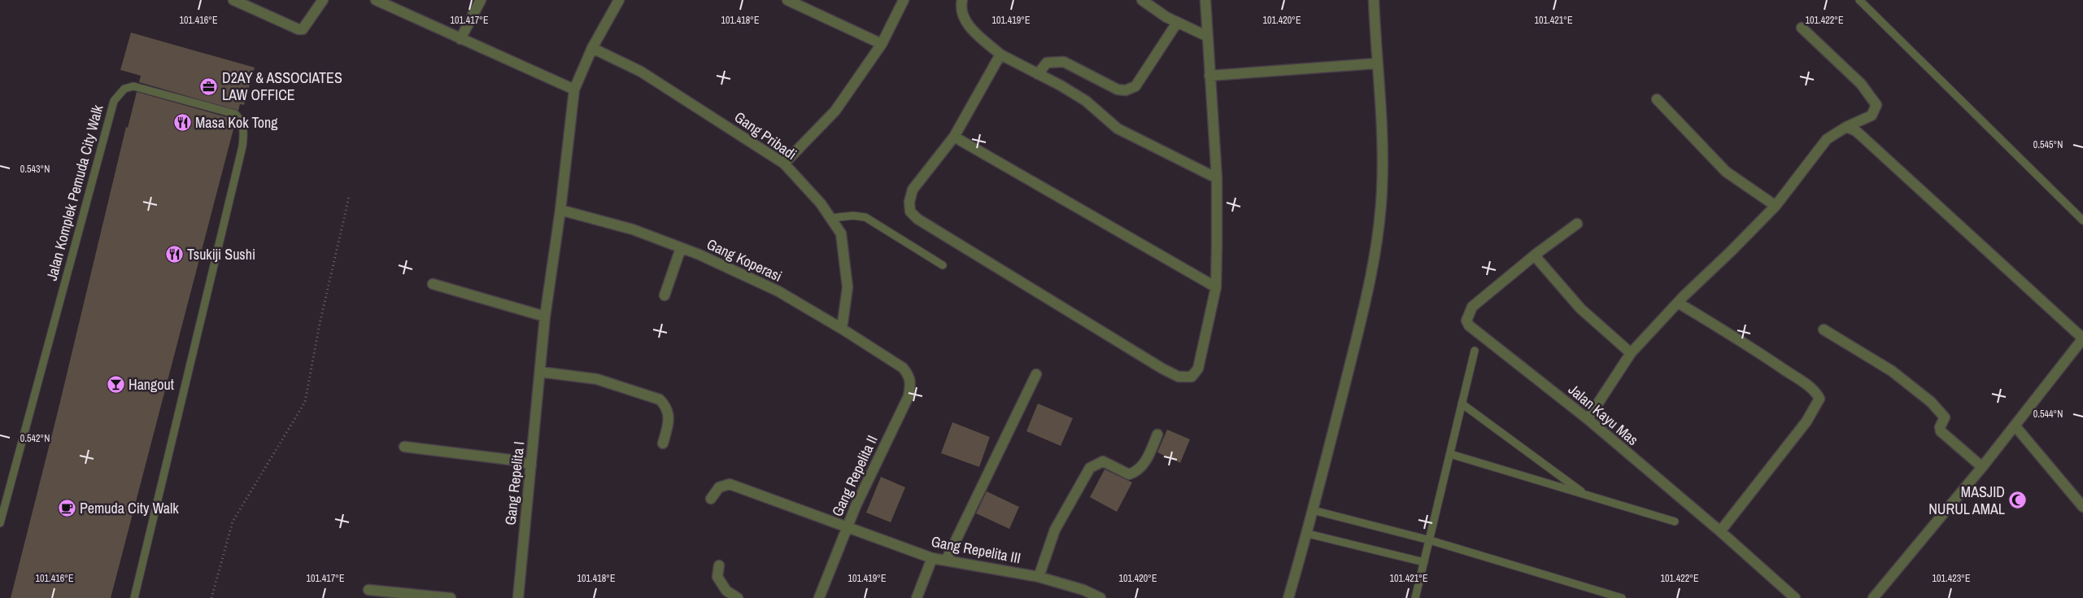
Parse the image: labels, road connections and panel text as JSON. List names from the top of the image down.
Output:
{
  "streets": {
    "street": [
      "Gang Pribadi",
      "Gang Koperasi",
      "Jalan Kayu Mas",
      "Gang Repelita II",
      "Gang Repelita I",
      "Gang Repelita III"
    ],
    "lane": ["Jalan Komplek Pemuda City Walk"]
  },
  "crossings": [
    ["Gang Pribadi", "Gang Koperasi"],
    ["Gang Pribadi", "Gang Repelita I"],
    ["Gang Koperasi", "Gang Repelita II"],
    ["Gang Koperasi", "Gang Repelita I"],
    ["Gang Repelita II", "Gang Repelita III"]
  ],
  "places": {
    "office": ["D2AY & ASSOCIATES LAW OFFICE"],
    "restaurant": ["Masa Kok Tong", "Tsukiji Sushi"],
    "bar": ["Hangout"],
    "mosque": ["MASJID NURUL AMAL"],
    "cafe": ["Pemuda City Walk"]
  },
  "coordinates": [
    "101.416°E",
    "101.417°E",
    "101.418°E",
    "101.419°E",
    "101.420°E",
    "101.421°E",
    "101.422°E",
    "0.545°N",
    "0.543°N",
    "0.544°N",
    "0.542°N",
    "101.423°E"
  ]
}
